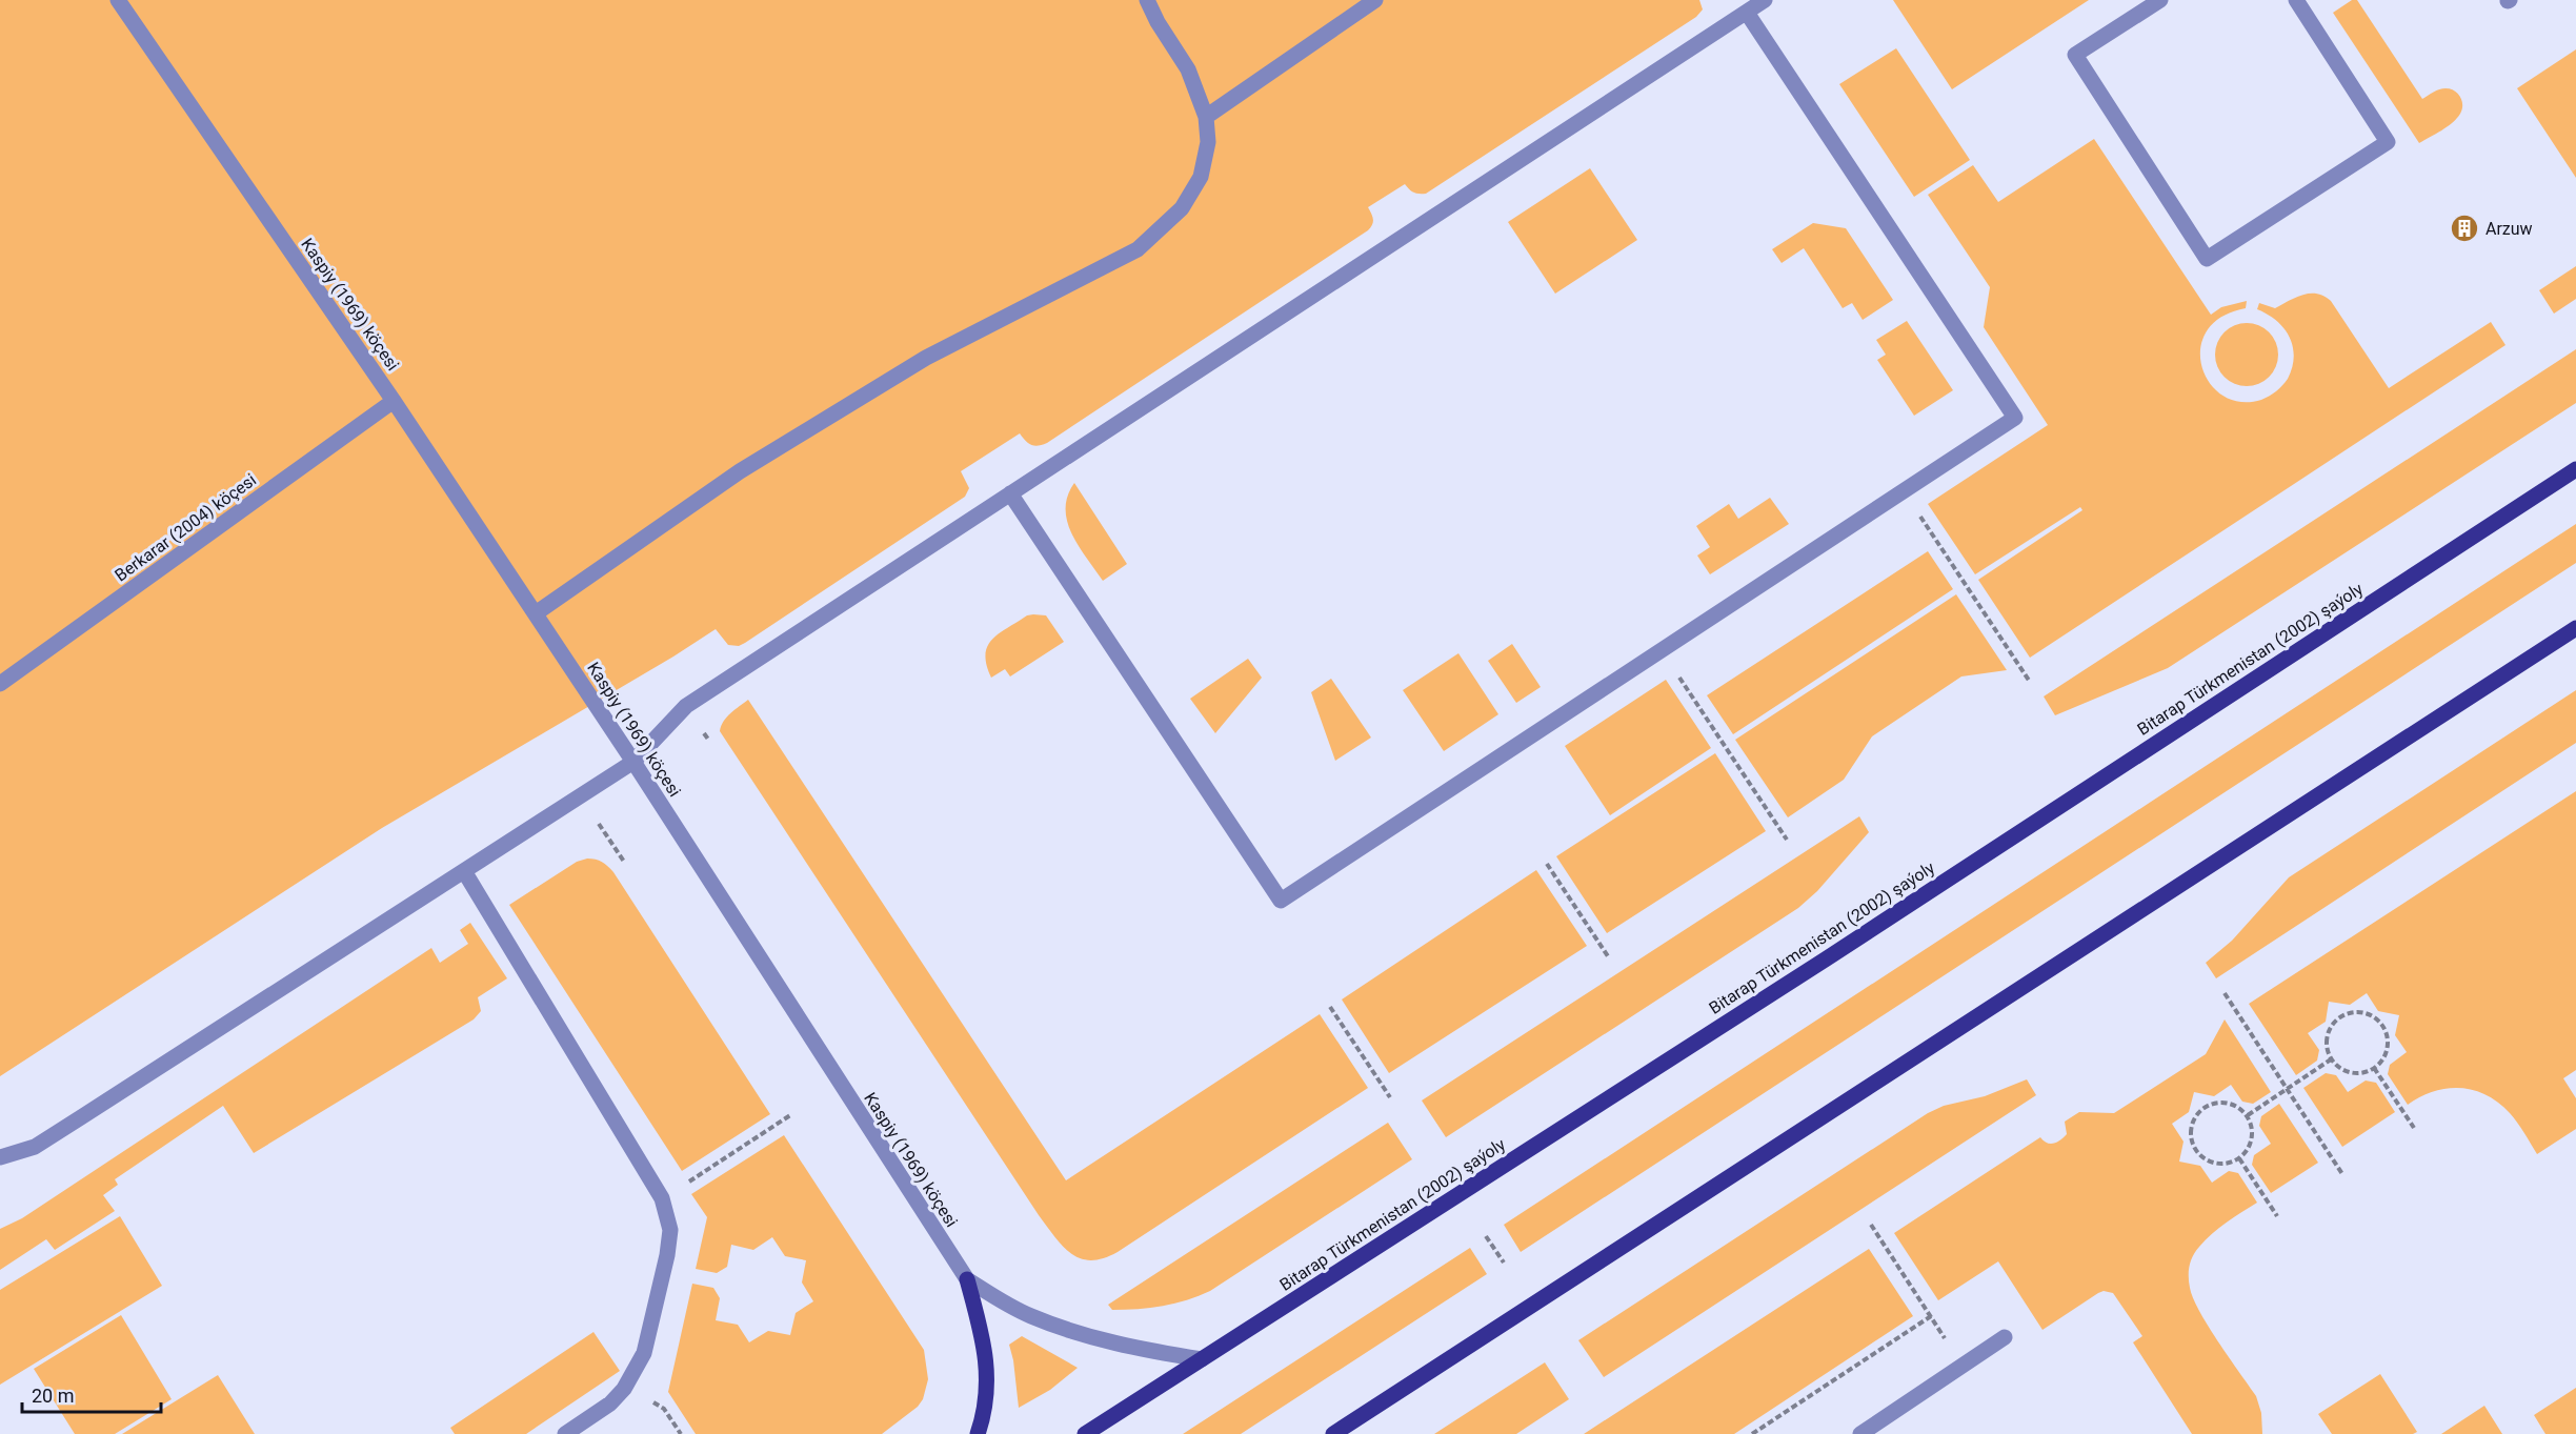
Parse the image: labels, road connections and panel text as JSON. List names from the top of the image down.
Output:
{
  "streets": {
    "main road": ["Bitarap Türkmenistan (2002) şaýoly"],
    "street": ["Kaspiy (1969) köçesi", "Berkarar (2004) köçesi"]
  },
  "crossings": [
    ["Kaspiy (1969) köçesi", "Berkarar (2004) köçesi"],
    ["Kaspiy (1969) köçesi", "Bitarap Türkmenistan (2002) şaýoly"]
  ],
  "places": {
    "building": ["Arzuw"]
  },
  "scale_bar": "20 m"
}
